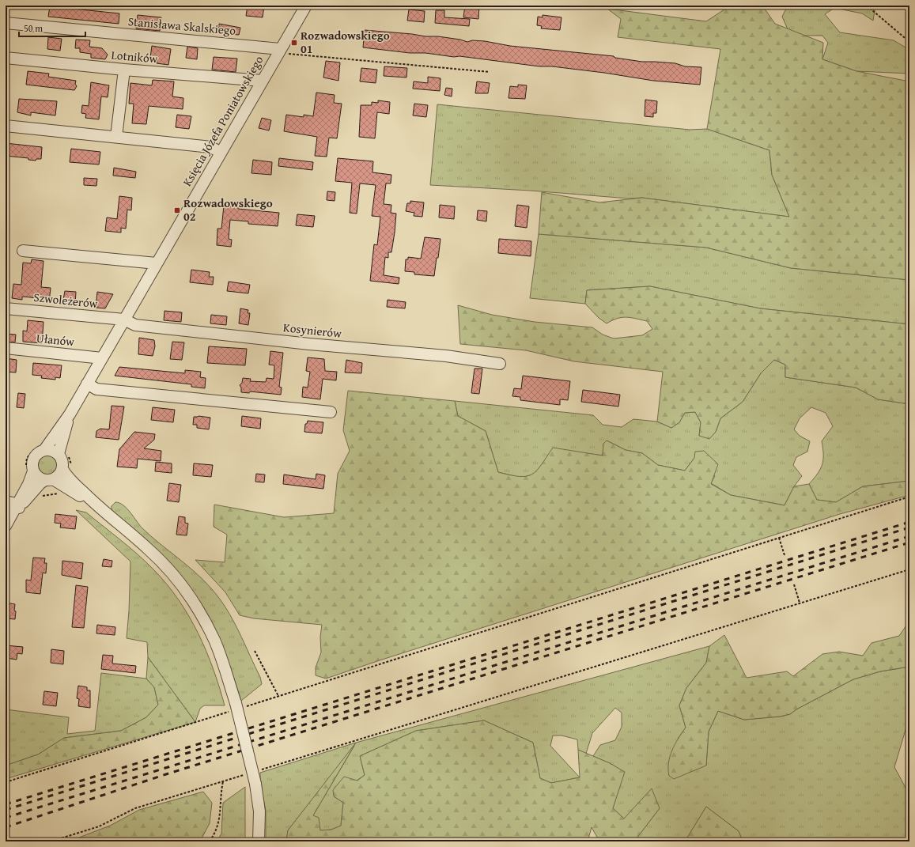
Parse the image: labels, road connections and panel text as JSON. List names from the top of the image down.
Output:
{
  "streets": {
    "street": [
      "Stanisława Skalskiego",
      "Lotników",
      "Księcia Józefa Poniatowskiego",
      "Szwoleżerów",
      "Kosynierów",
      "Ułanów"
    ]
  },
  "crossings": [
    ["Stanisława Skalskiego", "Księcia Józefa Poniatowskiego"],
    ["Lotników", "Księcia Józefa Poniatowskiego"],
    ["Księcia Józefa Poniatowskiego", "Szwoleżerów"],
    ["Księcia Józefa Poniatowskiego", "Kosynierów"],
    ["Księcia Józefa Poniatowskiego", "Ułanów"],
    ["Szwoleżerów", "Kosynierów"]
  ],
  "places": {
    "transit": ["Rozwadowskiego 01", "Rozwadowskiego 02"]
  },
  "scale_bar": "50 m"
}
